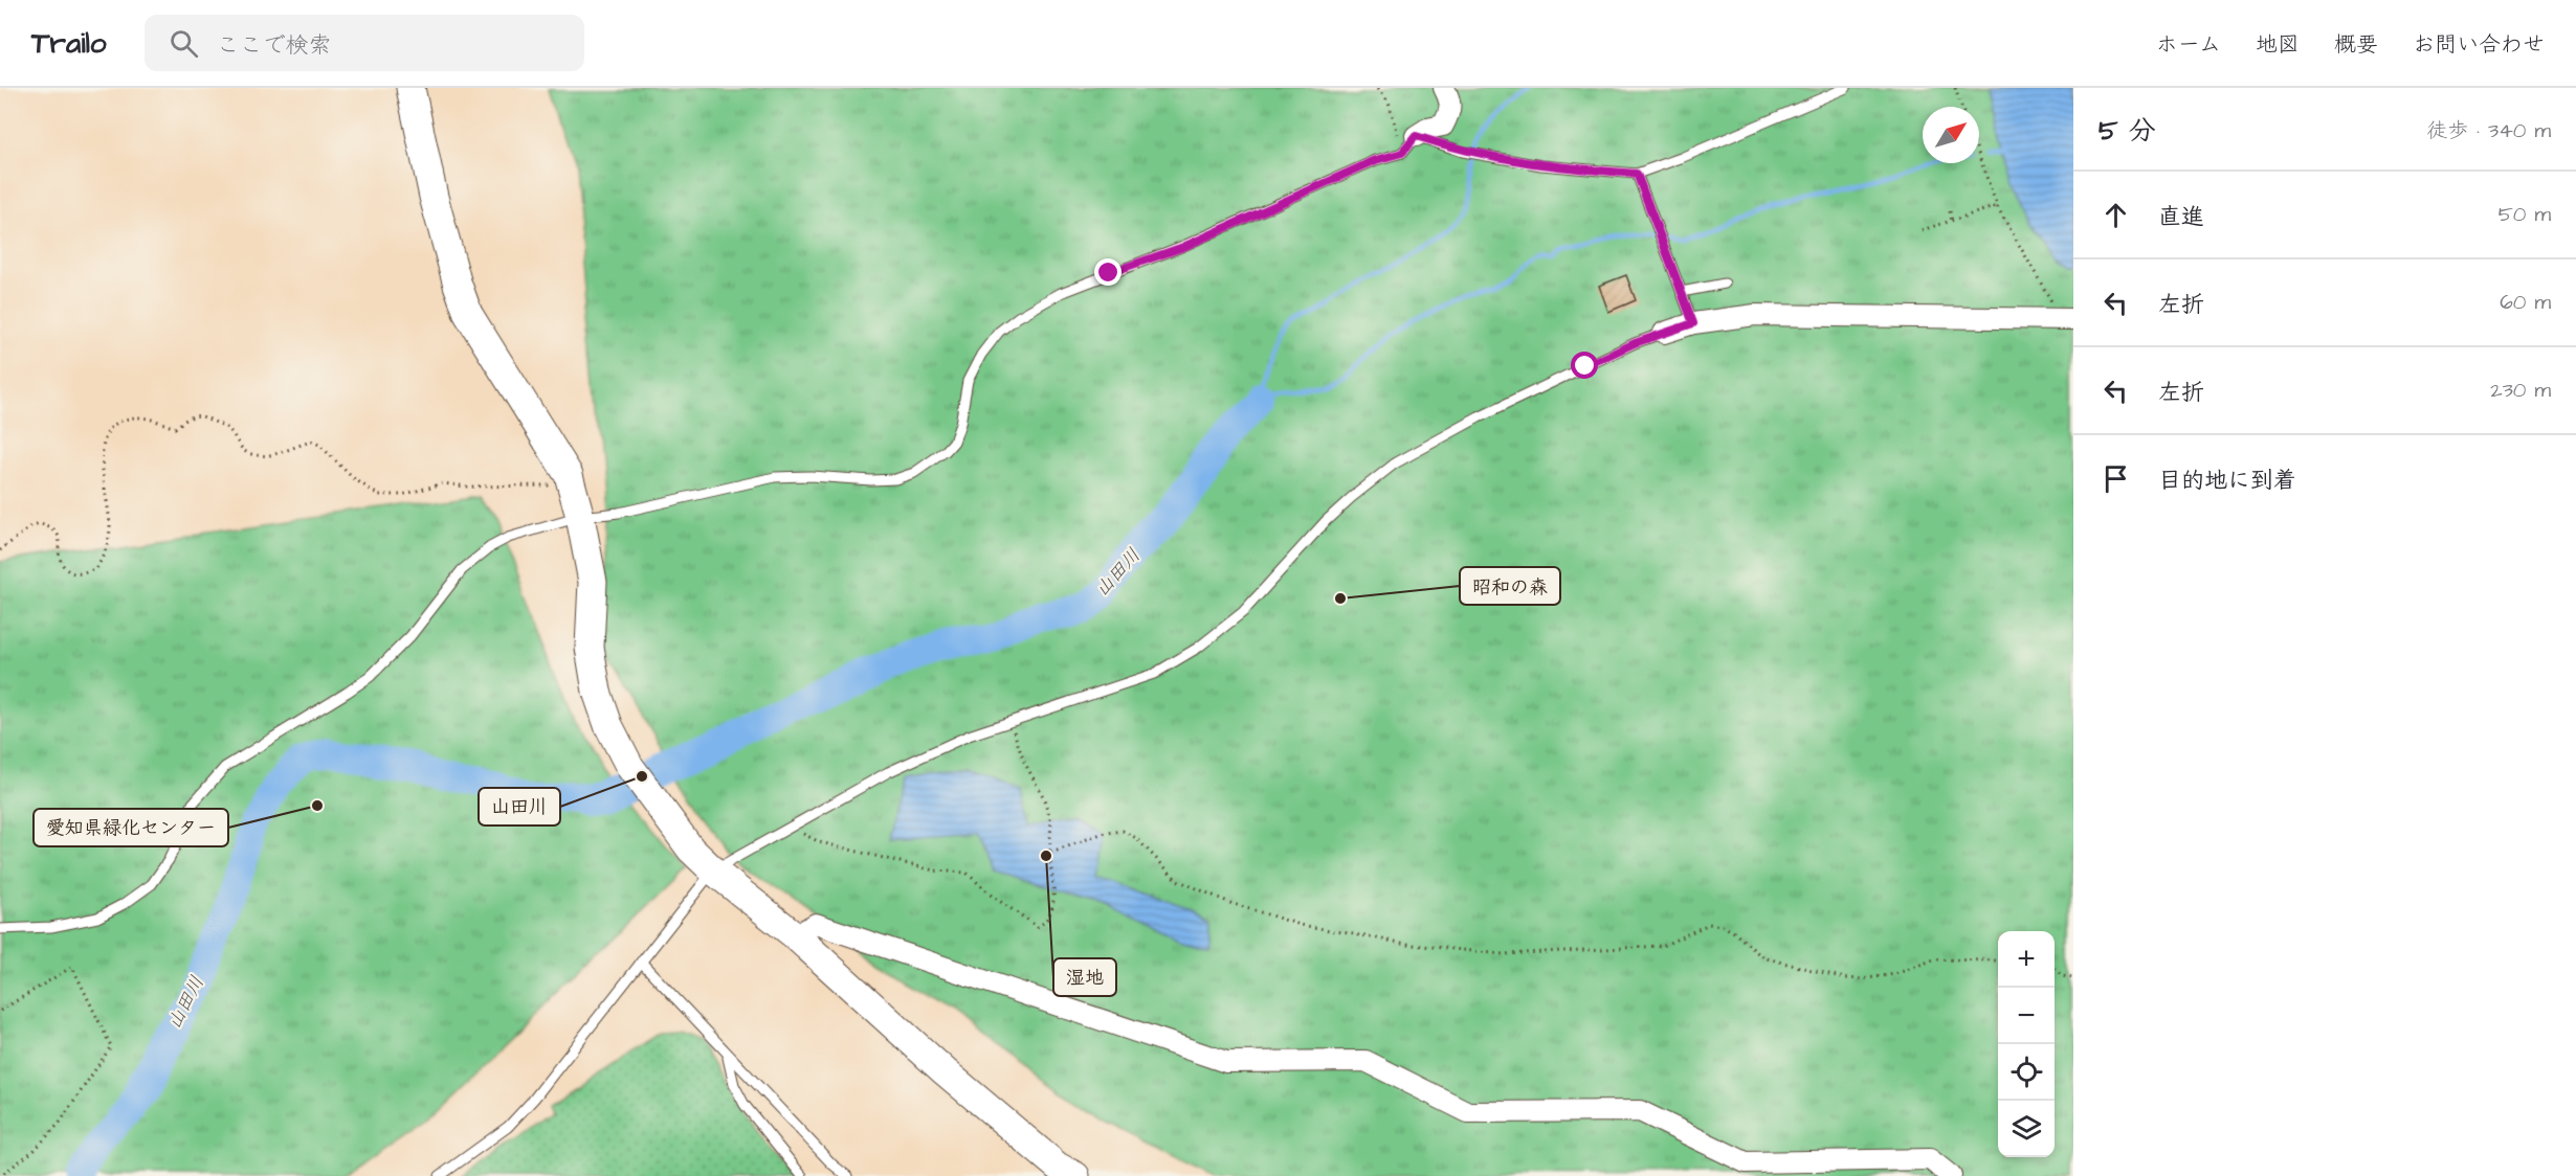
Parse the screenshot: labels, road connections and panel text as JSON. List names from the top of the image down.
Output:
{
  "water": ["山田川"],
  "places": [
    "昭和の森",
    "山田川",
    "愛知県緑化センター",
    "湿地"
  ],
  "north": "top right",
  "page": {
    "header": "Trailo",
    "search": "ここで検索",
    "nav": [
      "ホーム",
      "地図",
      "概要",
      "お問い合わせ"
    ],
    "heading": ["5 分", "徒歩 · 340 m"],
    "list": [
      ["直進", "50 m"],
      ["左折", "60 m"],
      ["左折", "230 m"],
      "目的地に到着"
    ],
    "map_buttons": ["+", "−"]
  }
}
